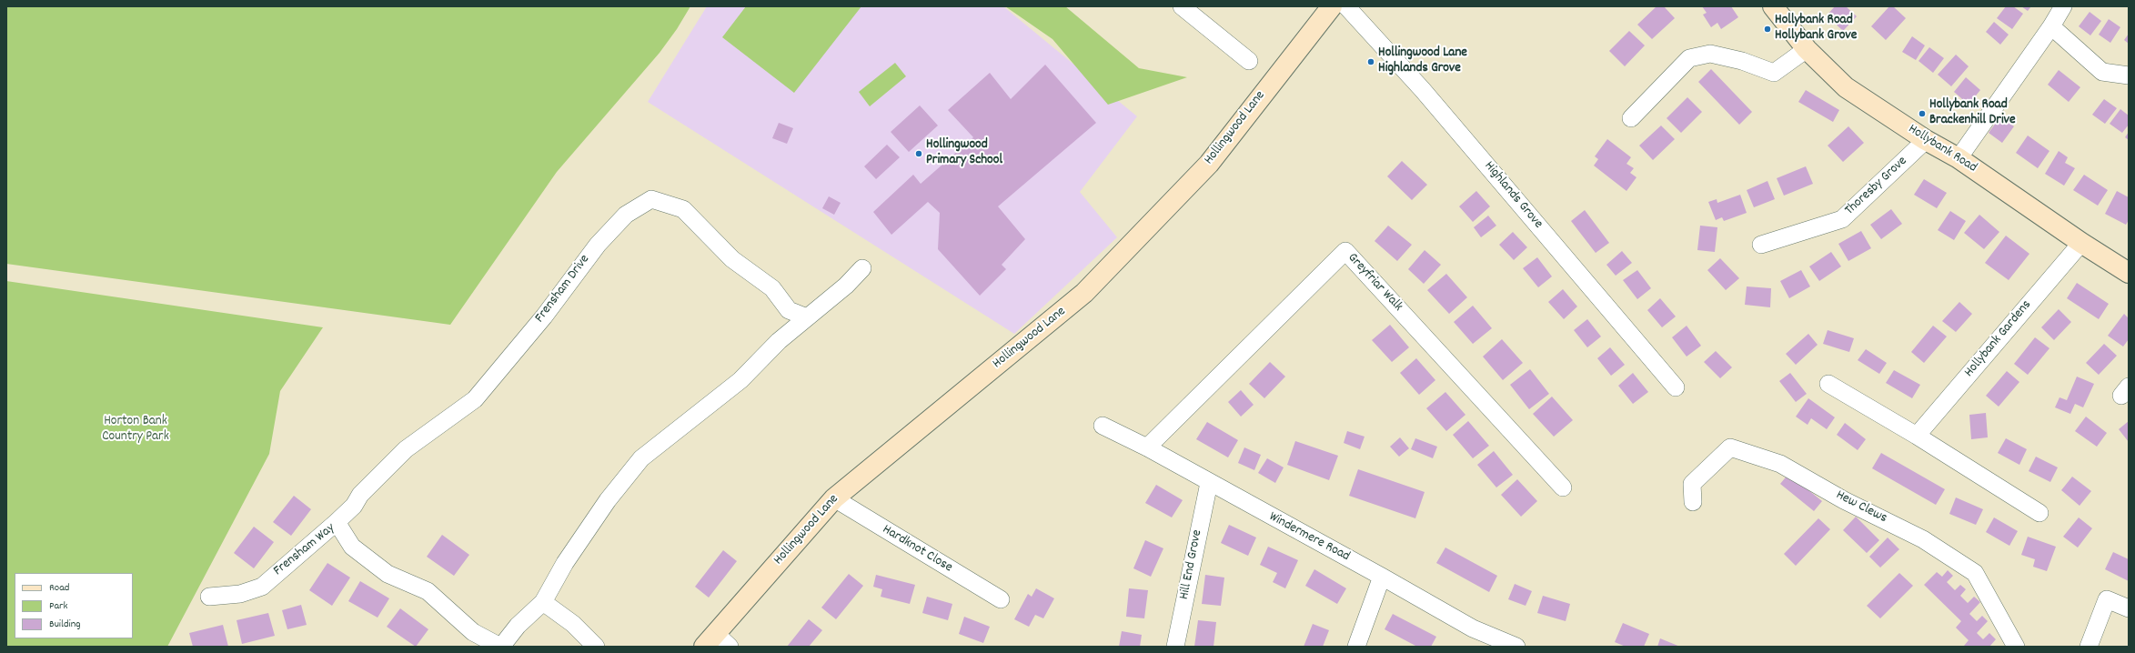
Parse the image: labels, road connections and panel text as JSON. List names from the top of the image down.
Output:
{
  "streets": {
    "street": [
      "Hollingwood Lane",
      "Hollybank Road",
      "Thoresby Grove",
      "Highlands Grove",
      "Greyfriar Walk",
      "Frensham Drive",
      "Hollybank Gardens",
      "Hew Clews",
      "Windermere Road",
      "Hardknot Close",
      "Frensham Way",
      "Hill End Grove"
    ]
  },
  "crossings": [
    ["Hollingwood Lane", "Hardknot Close"],
    ["Hollybank Road", "Thoresby Grove"],
    ["Hollybank Road", "Hollybank Gardens"],
    ["Greyfriar Walk", "Windermere Road"],
    ["Frensham Drive", "Frensham Way"],
    ["Windermere Road", "Hill End Grove"]
  ],
  "parks": ["Horton Bank Country Park"],
  "places": [
    "Hollybank Road Hollybank Grove",
    "Hollingwood Lane Highlands Grove",
    "Hollybank Road Brackenhill Drive",
    "Hollingwood Primary School"
  ],
  "legend": ["Road", "Park", "Building"]
}
